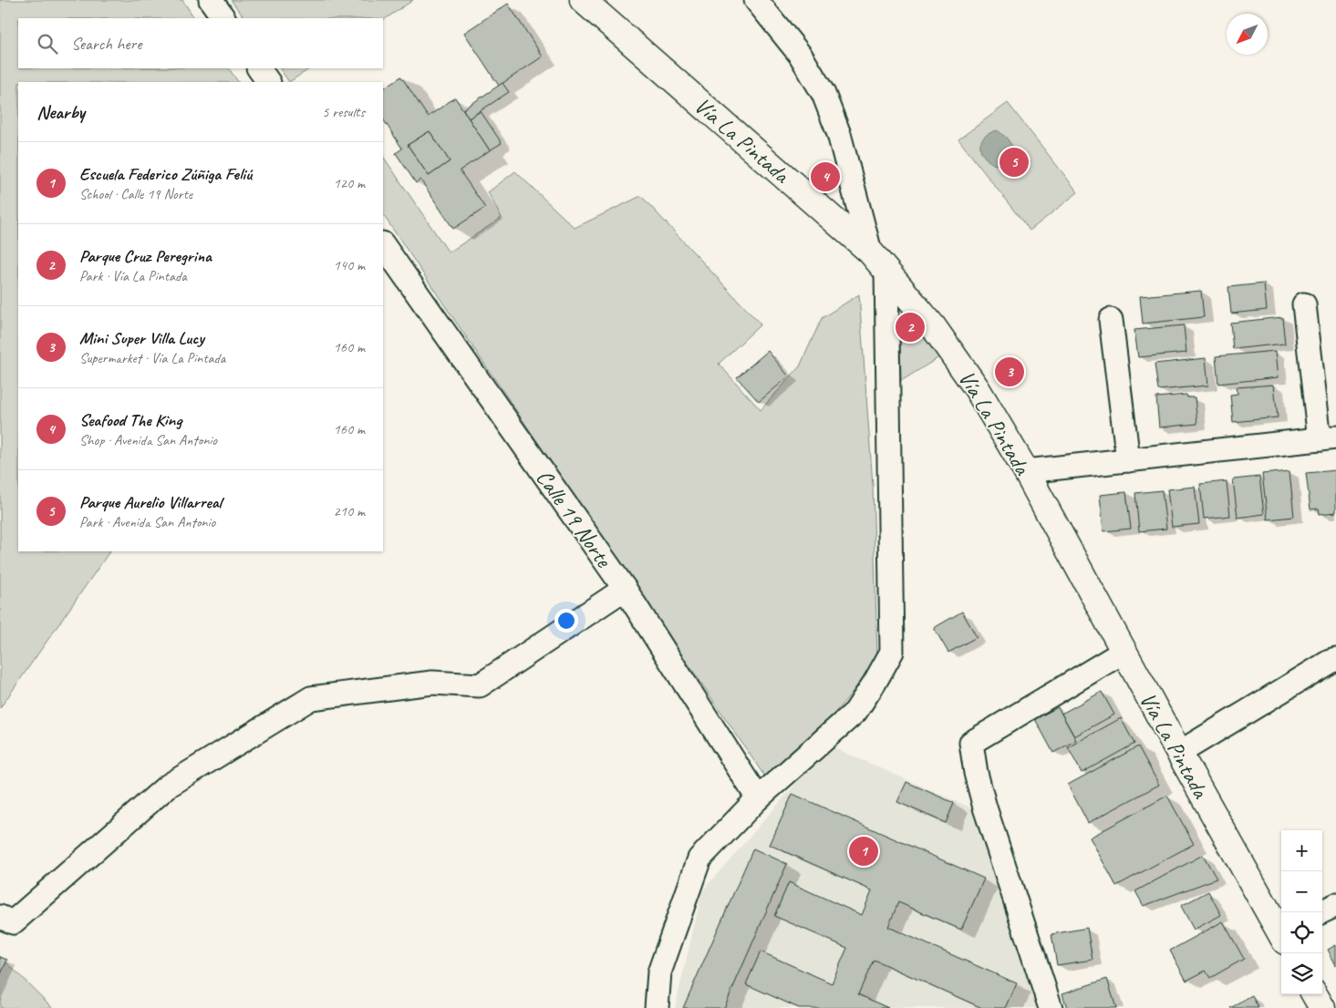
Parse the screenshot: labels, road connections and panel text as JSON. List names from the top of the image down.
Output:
{
  "streets": {
    "main road": ["Vía La Pintada"],
    "street": ["Calle 19 Norte"]
  },
  "north": "bottom left",
  "page": {
    "search": "Search here",
    "heading": ["Nearby", "5 results"],
    "list": [
      {
        "mark": "1",
        "name": "Escuela Federico Zúñiga Feliú",
        "note": "School · Calle 19 Norte",
        "value": "120 m"
      },
      {
        "mark": "2",
        "name": "Parque Cruz Peregrina",
        "note": "Park · Vía La Pintada",
        "value": "140 m"
      },
      {
        "mark": "3",
        "name": "Mini Super Villa Lucy",
        "note": "Supermarket · Vía La Pintada",
        "value": "160 m"
      },
      {
        "mark": "4",
        "name": "Seafood The King",
        "note": "Shop · Avenida San Antonio",
        "value": "160 m"
      },
      {
        "mark": "5",
        "name": "Parque Aurelio Villarreal",
        "note": "Park · Avenida San Antonio",
        "value": "210 m"
      }
    ],
    "pins": [
      "5",
      "4",
      "2",
      "3",
      "1"
    ],
    "map_buttons": ["+", "−"]
  }
}
